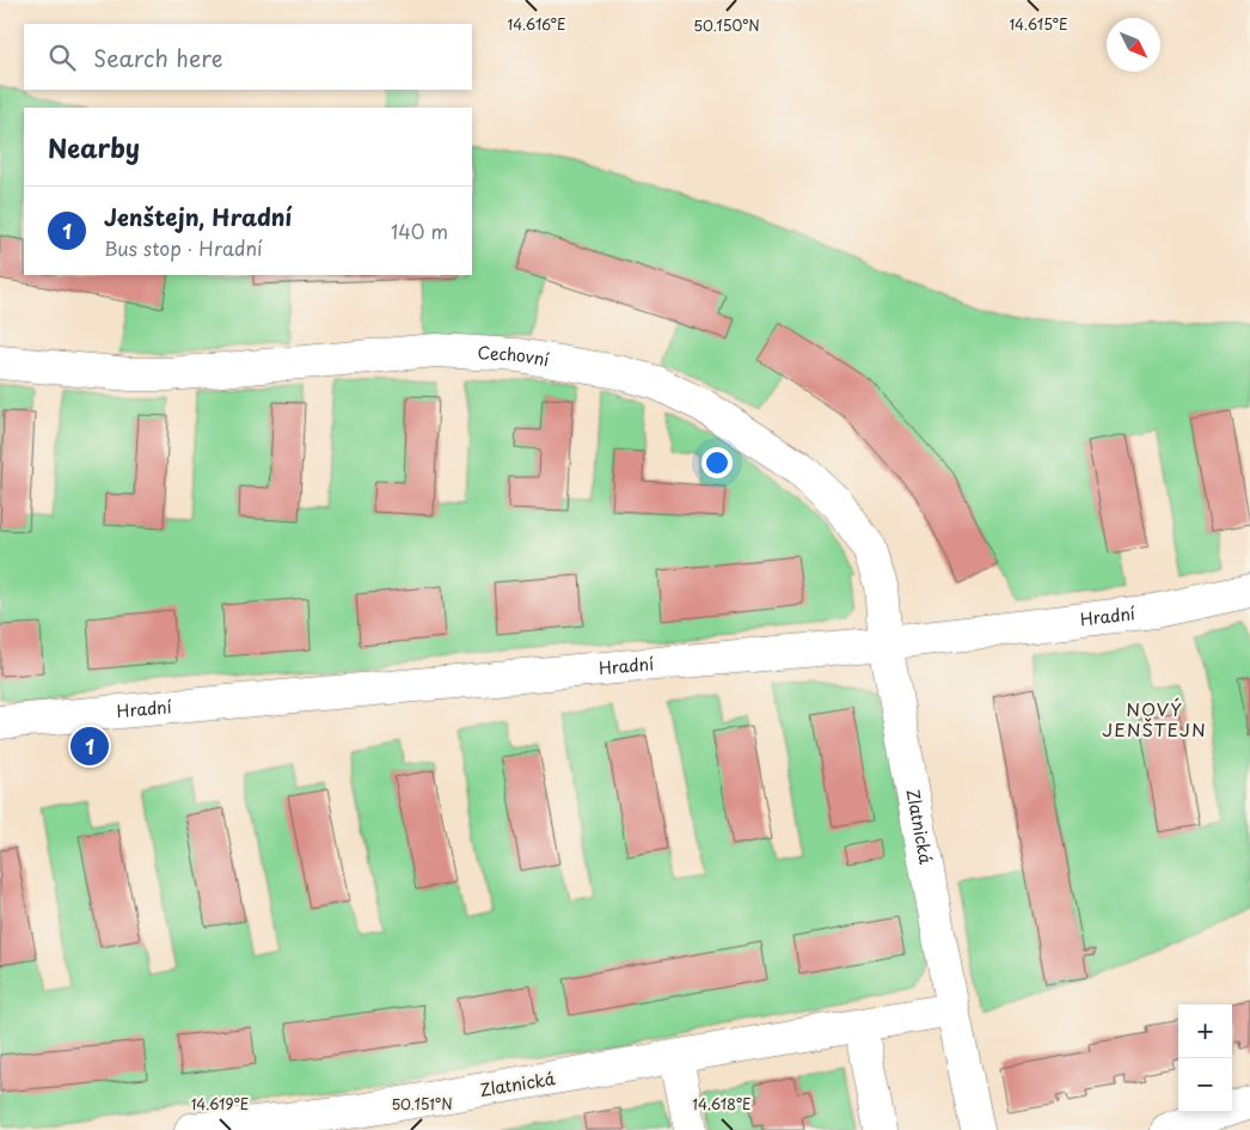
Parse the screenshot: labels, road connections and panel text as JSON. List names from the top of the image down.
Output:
{
  "streets": {
    "street": ["Cechovní", "Hradní", "Zlatnická"]
  },
  "crossings": [
    ["Cechovní", "Hradní"],
    ["Cechovní", "Zlatnická"],
    ["Hradní", "Zlatnická"]
  ],
  "districts": ["NOVÝ JENŠTEJN"],
  "north": "bottom right",
  "page": {
    "search": "Search here",
    "heading": "Nearby",
    "list": [
      {
        "mark": "1",
        "name": "Jenštejn, Hradní",
        "note": "Bus stop · Hradní",
        "value": "140 m"
      }
    ],
    "pins": "1",
    "map_buttons": ["+", "−"]
  },
  "coordinates": [
    "14.616°E",
    "14.615°E",
    "50.150°N",
    "50.151°N",
    "14.619°E",
    "14.618°E"
  ]
}
